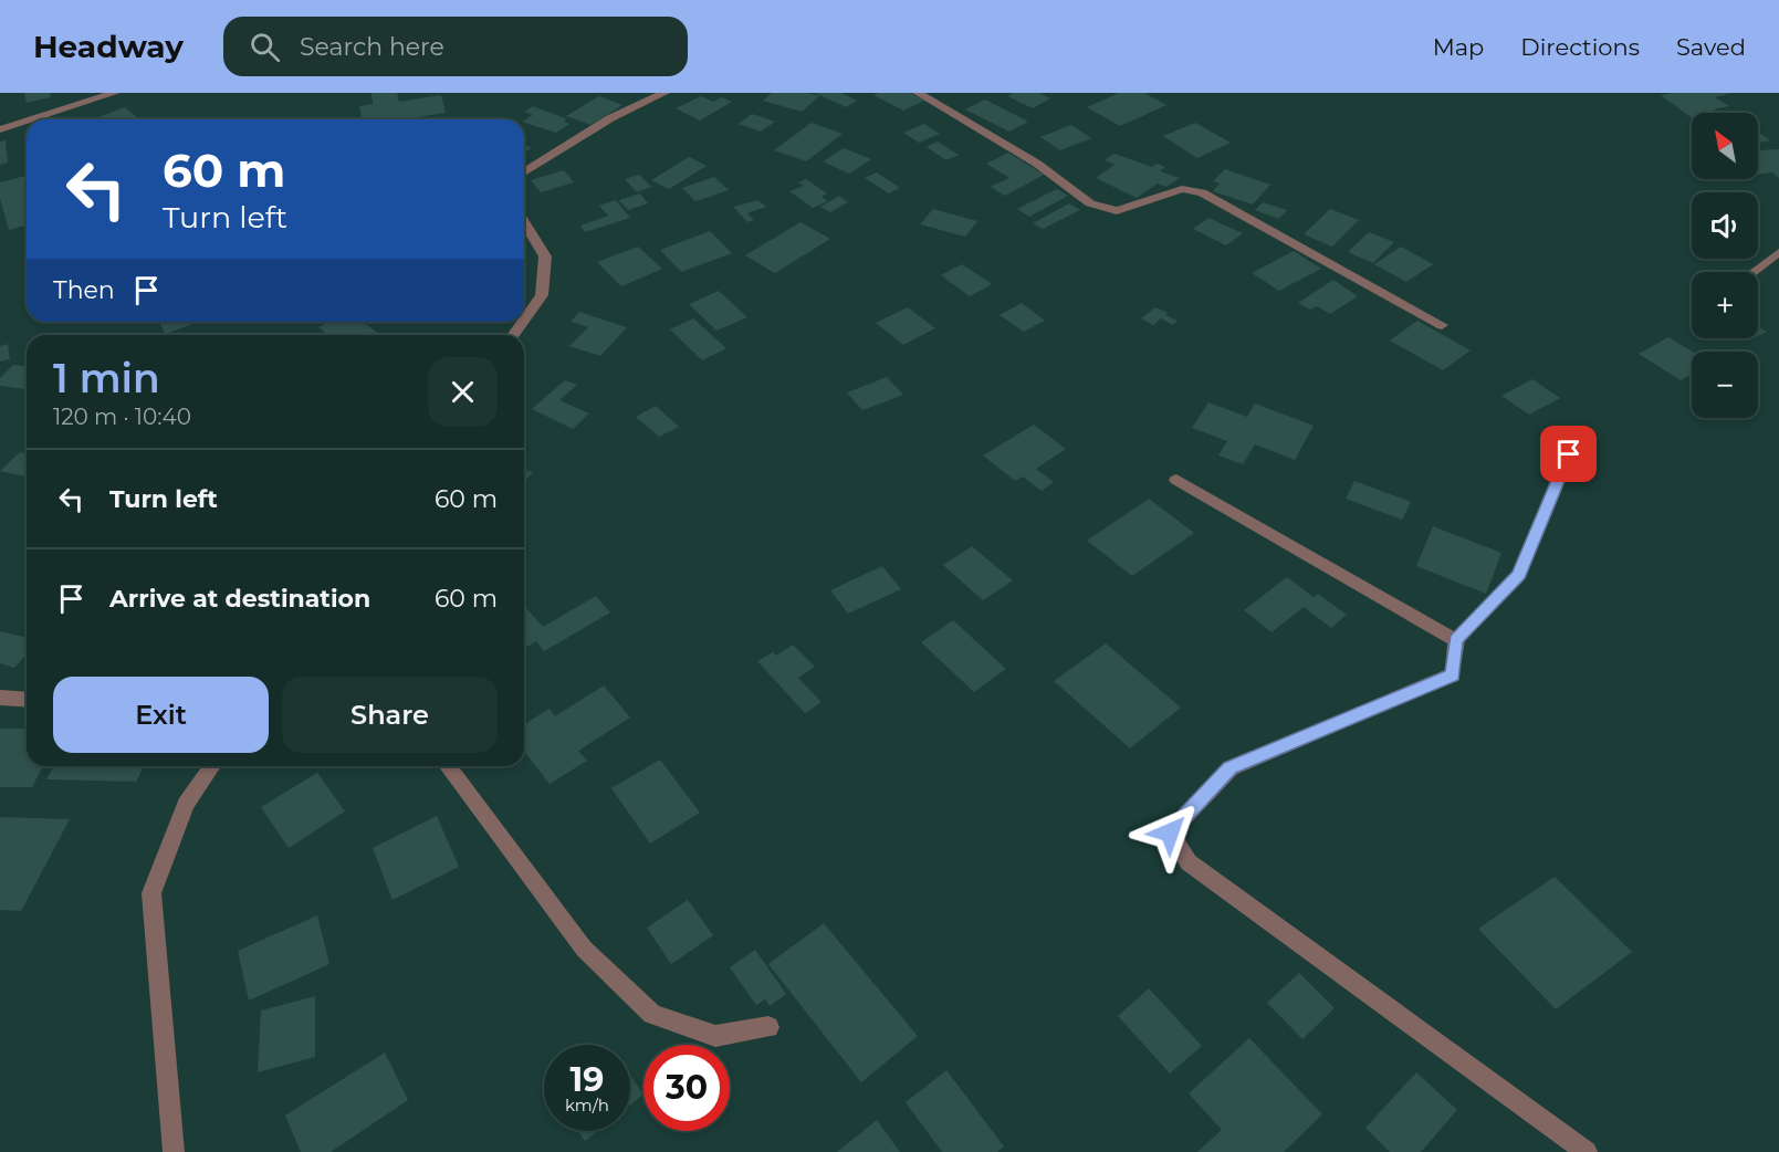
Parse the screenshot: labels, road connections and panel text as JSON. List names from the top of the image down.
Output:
{
  "north": "top left",
  "page": {
    "header": "Headway",
    "search": "Search here",
    "nav": ["Map", "Directions", "Saved"],
    "map_buttons": ["+", "−"],
    "turn": ["60 m", "Turn left"],
    "then": "Then",
    "heading": ["1 min", "120 m · 10:40"],
    "list": [
      {
        "name": "Turn left",
        "value": "60 m"
      },
      {
        "name": "Arrive at destination",
        "value": "60 m"
      }
    ],
    "buttons": ["Exit", "Share"],
    "speed": "19 km/h",
    "limit": "30"
  }
}
